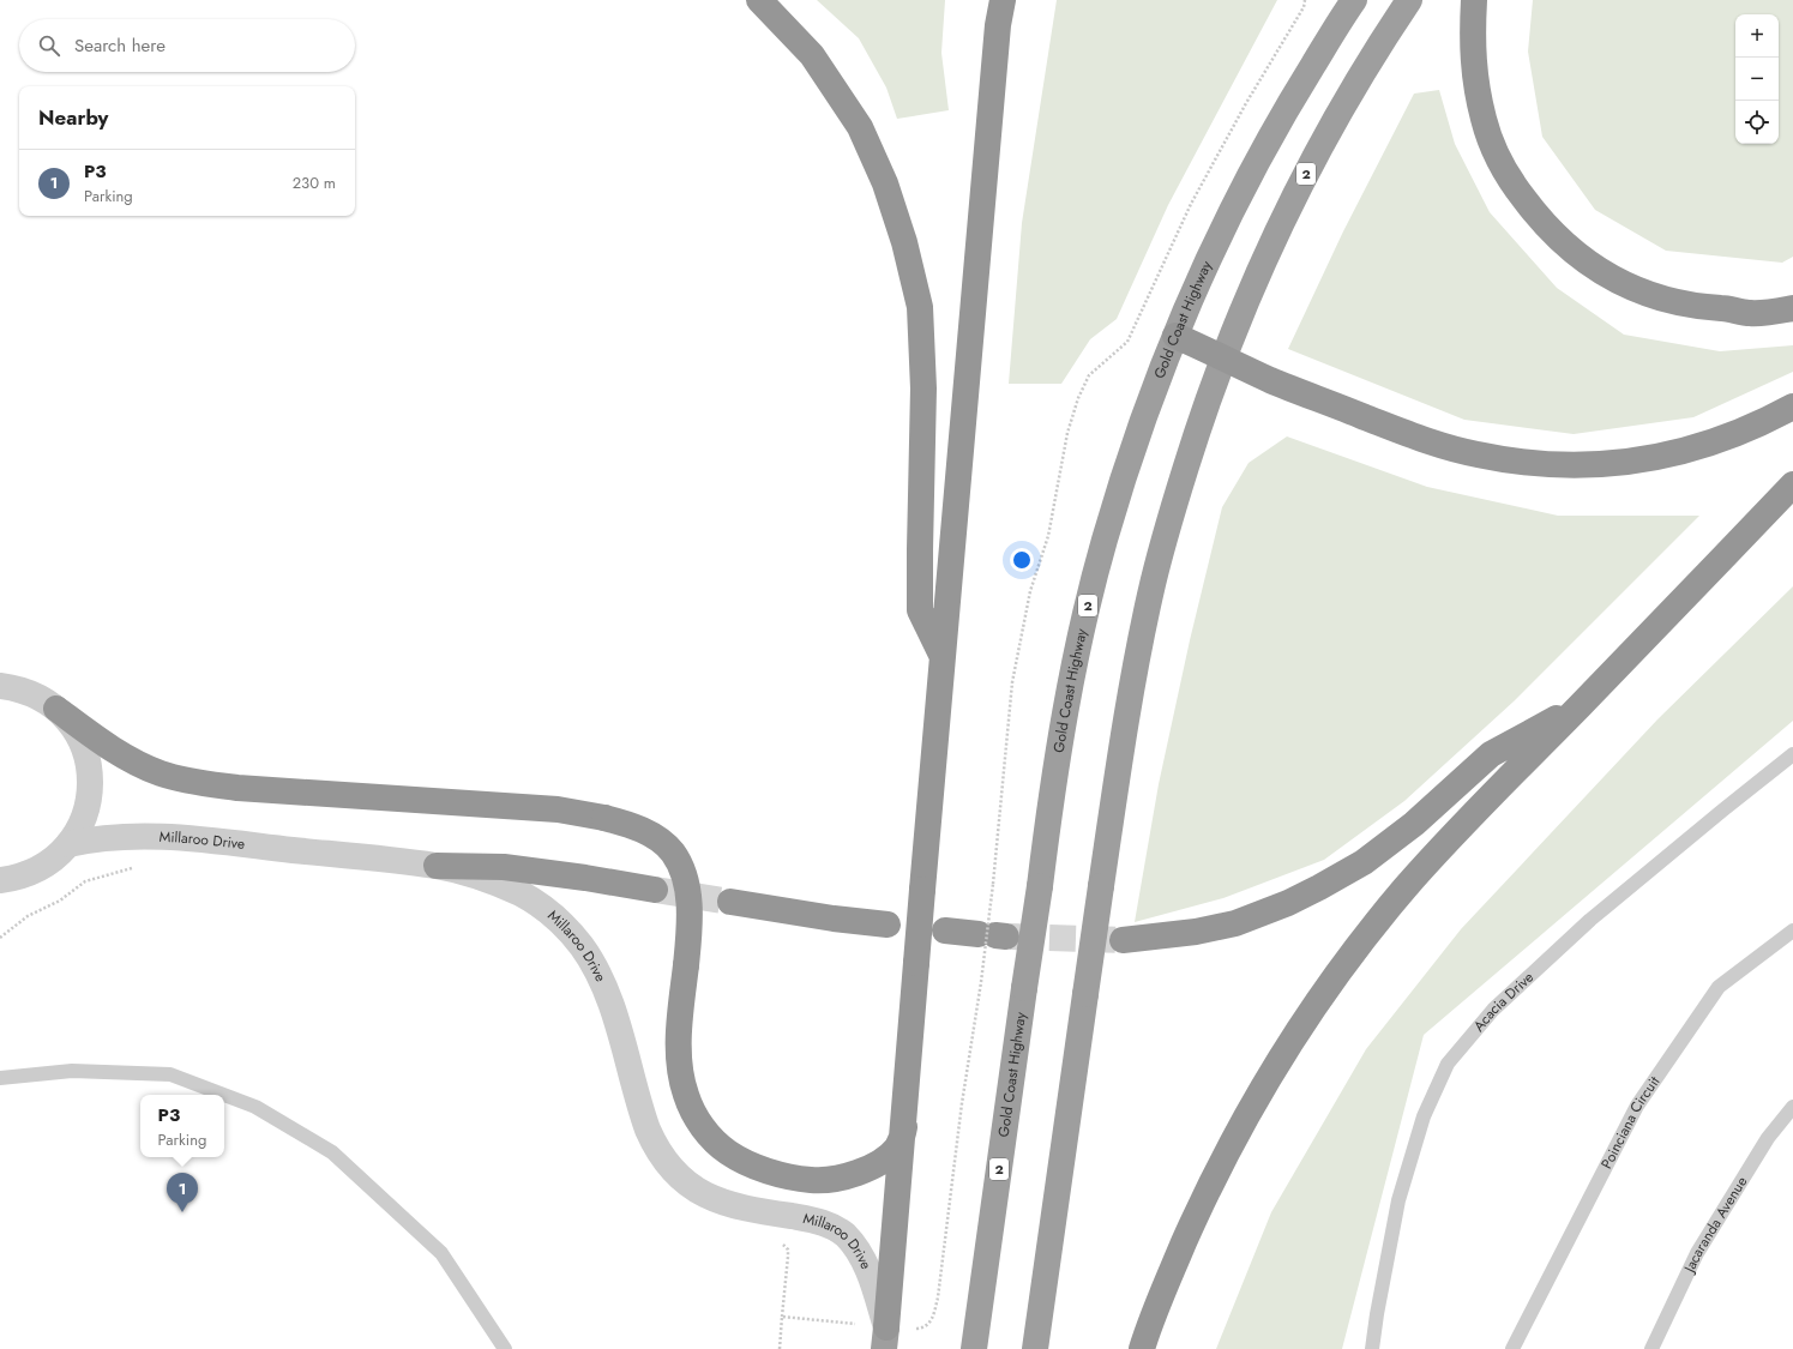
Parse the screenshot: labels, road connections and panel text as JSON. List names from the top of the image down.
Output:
{
  "streets": {
    "highway": ["2", "Gold Coast Highway"],
    "street": ["Millaroo Drive"],
    "lane": ["Acacia Drive", "Poinciana Circuit", "Jacaranda Avenue"]
  },
  "page": {
    "map_buttons": ["+", "−"],
    "search": "Search here",
    "heading": "Nearby",
    "list": [
      {
        "mark": "1",
        "name": "P3",
        "note": "Parking",
        "value": "230 m"
      }
    ],
    "popup": ["P3", "Parking"],
    "pins": "1"
  }
}
